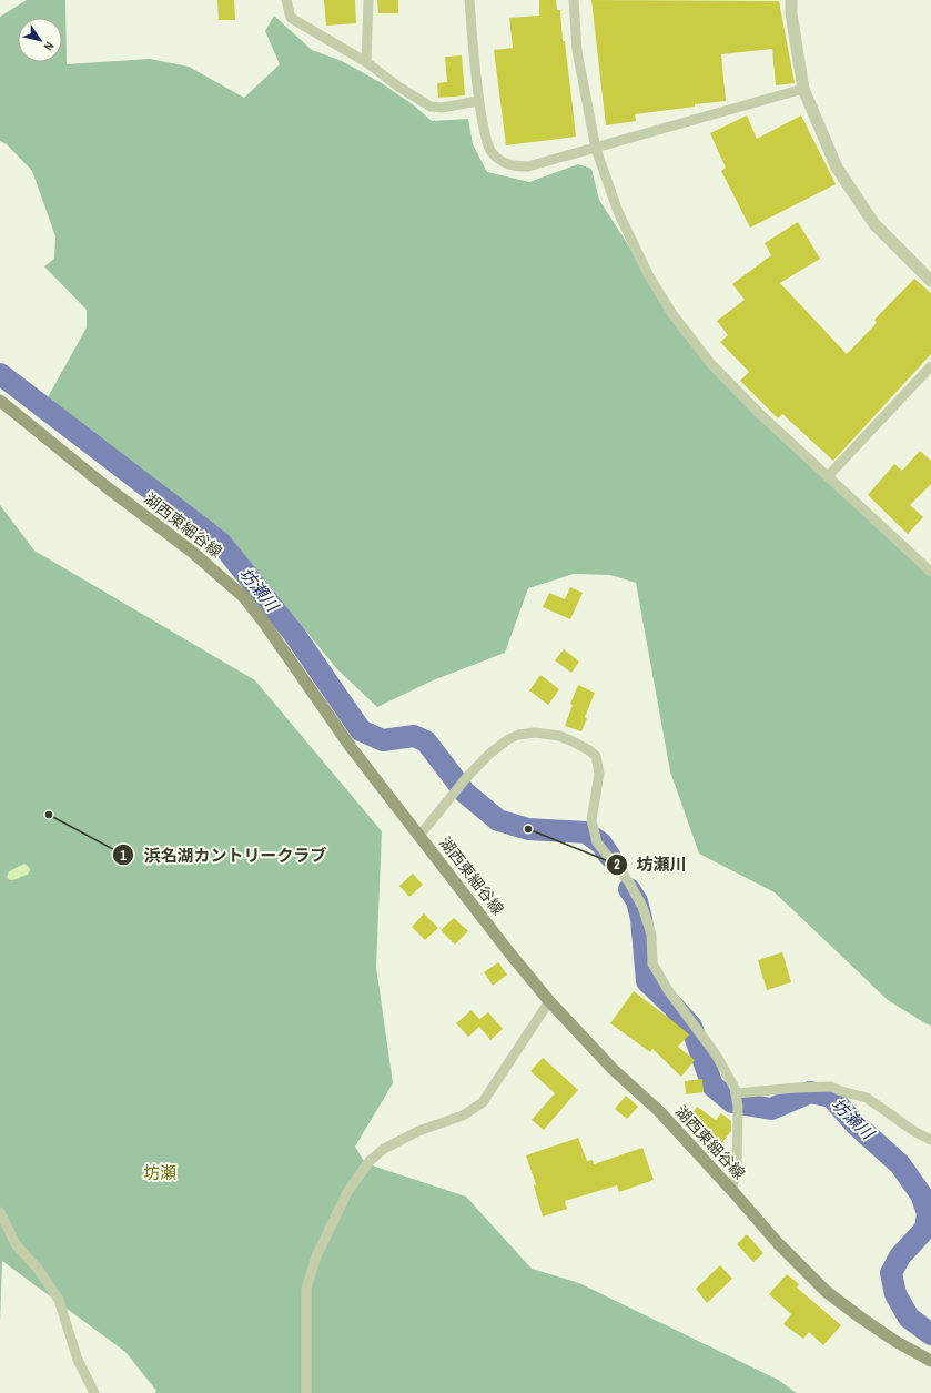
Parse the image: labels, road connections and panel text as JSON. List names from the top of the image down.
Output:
{
  "streets": {
    "main road": ["湖西東細谷線"]
  },
  "districts": ["坊瀬"],
  "water": ["坊瀬川"],
  "places": ["浜名湖カントリークラブ", "坊瀬川"],
  "north": "bottom right"
}
